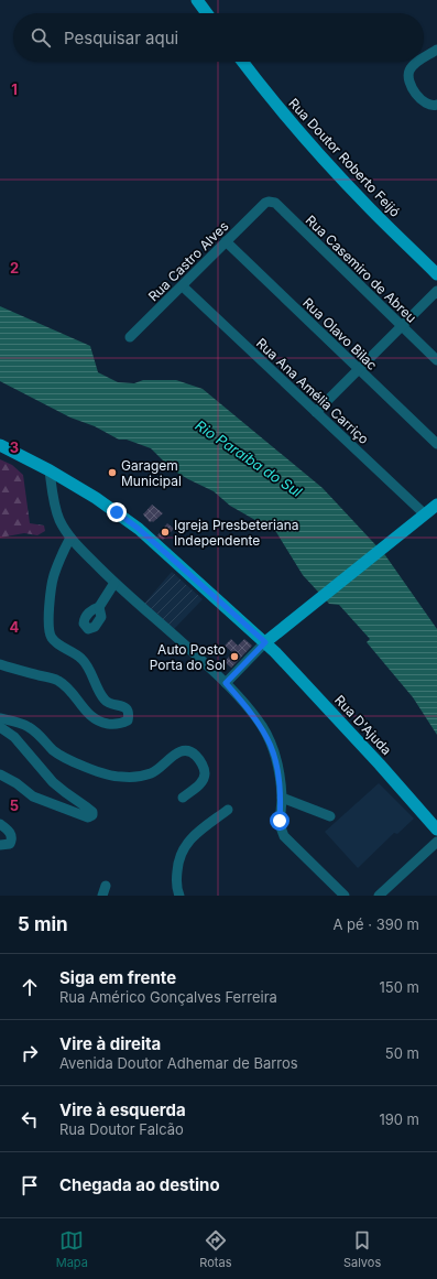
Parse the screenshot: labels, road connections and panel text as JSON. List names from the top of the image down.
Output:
{
  "streets": {
    "main road": ["Rua Doutor Roberto Feijó", "Rua D'Ajuda"],
    "street": [
      "Rua Castro Alves",
      "Rua Casemiro de Abreu",
      "Rua Olavo Bilac",
      "Rua Ana Amélia Carriço"
    ]
  },
  "crossings": [
    ["Rua Castro Alves", "Rua Casemiro de Abreu"],
    ["Rua Castro Alves", "Rua Olavo Bilac"],
    ["Rua Castro Alves", "Rua Ana Amélia Carriço"]
  ],
  "water": ["Rio Paraíba do Sul"],
  "places": ["Garagem Municipal", "Igreja Presbeteriana Independente", "Auto Posto Porta do Sol"],
  "page": {
    "search": "Pesquisar aqui",
    "heading": ["5 min", "A pé · 390 m"],
    "list": [
      ["Siga em frente", "Rua Américo Gonçalves Ferreira", "150 m"],
      ["Vire à direita", "Avenida Doutor Adhemar de Barros", "50 m"],
      ["Vire à esquerda", "Rua Doutor Falcão", "190 m"],
      "Chegada ao destino"
    ],
    "nav": ["Mapa", "Rotas", "Salvos"]
  },
  "grid": {
    "rows": [
      "1",
      "2",
      "3",
      "4",
      "5"
    ]
  }
}
